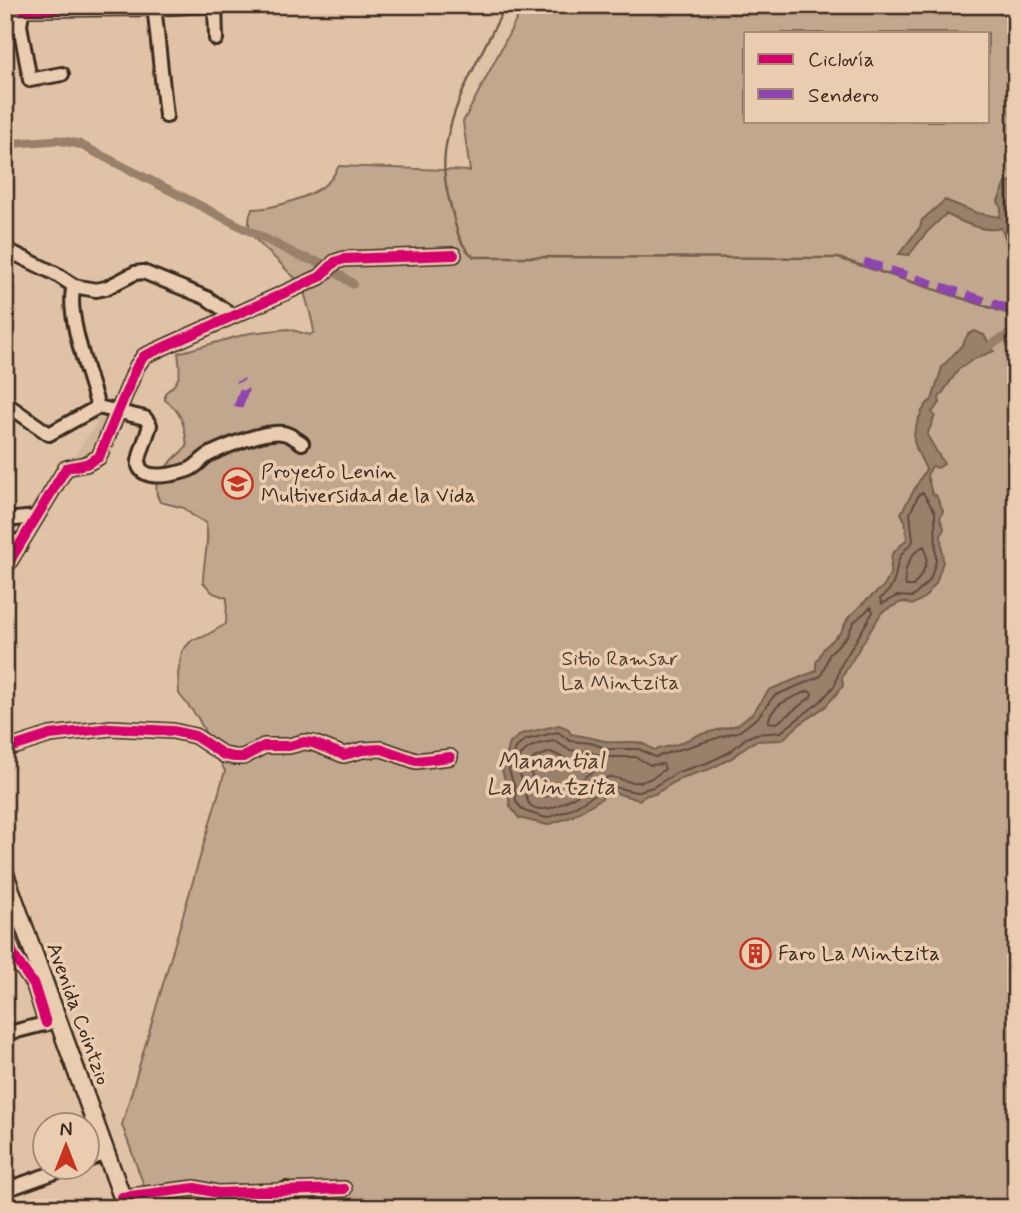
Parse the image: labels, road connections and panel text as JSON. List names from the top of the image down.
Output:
{
  "streets": {
    "main road": ["Avenida Cointzio"]
  },
  "water": ["Manantial La Mintzita"],
  "parks": ["Sitio Ramsar La Mintzita"],
  "places": {
    "school or university": ["Proyecto Lenin Multiversidad de la Vida"],
    "building": ["Faro La Mintzita"]
  },
  "legend": ["Ciclovía", "Sendero"],
  "north": "top"
}
